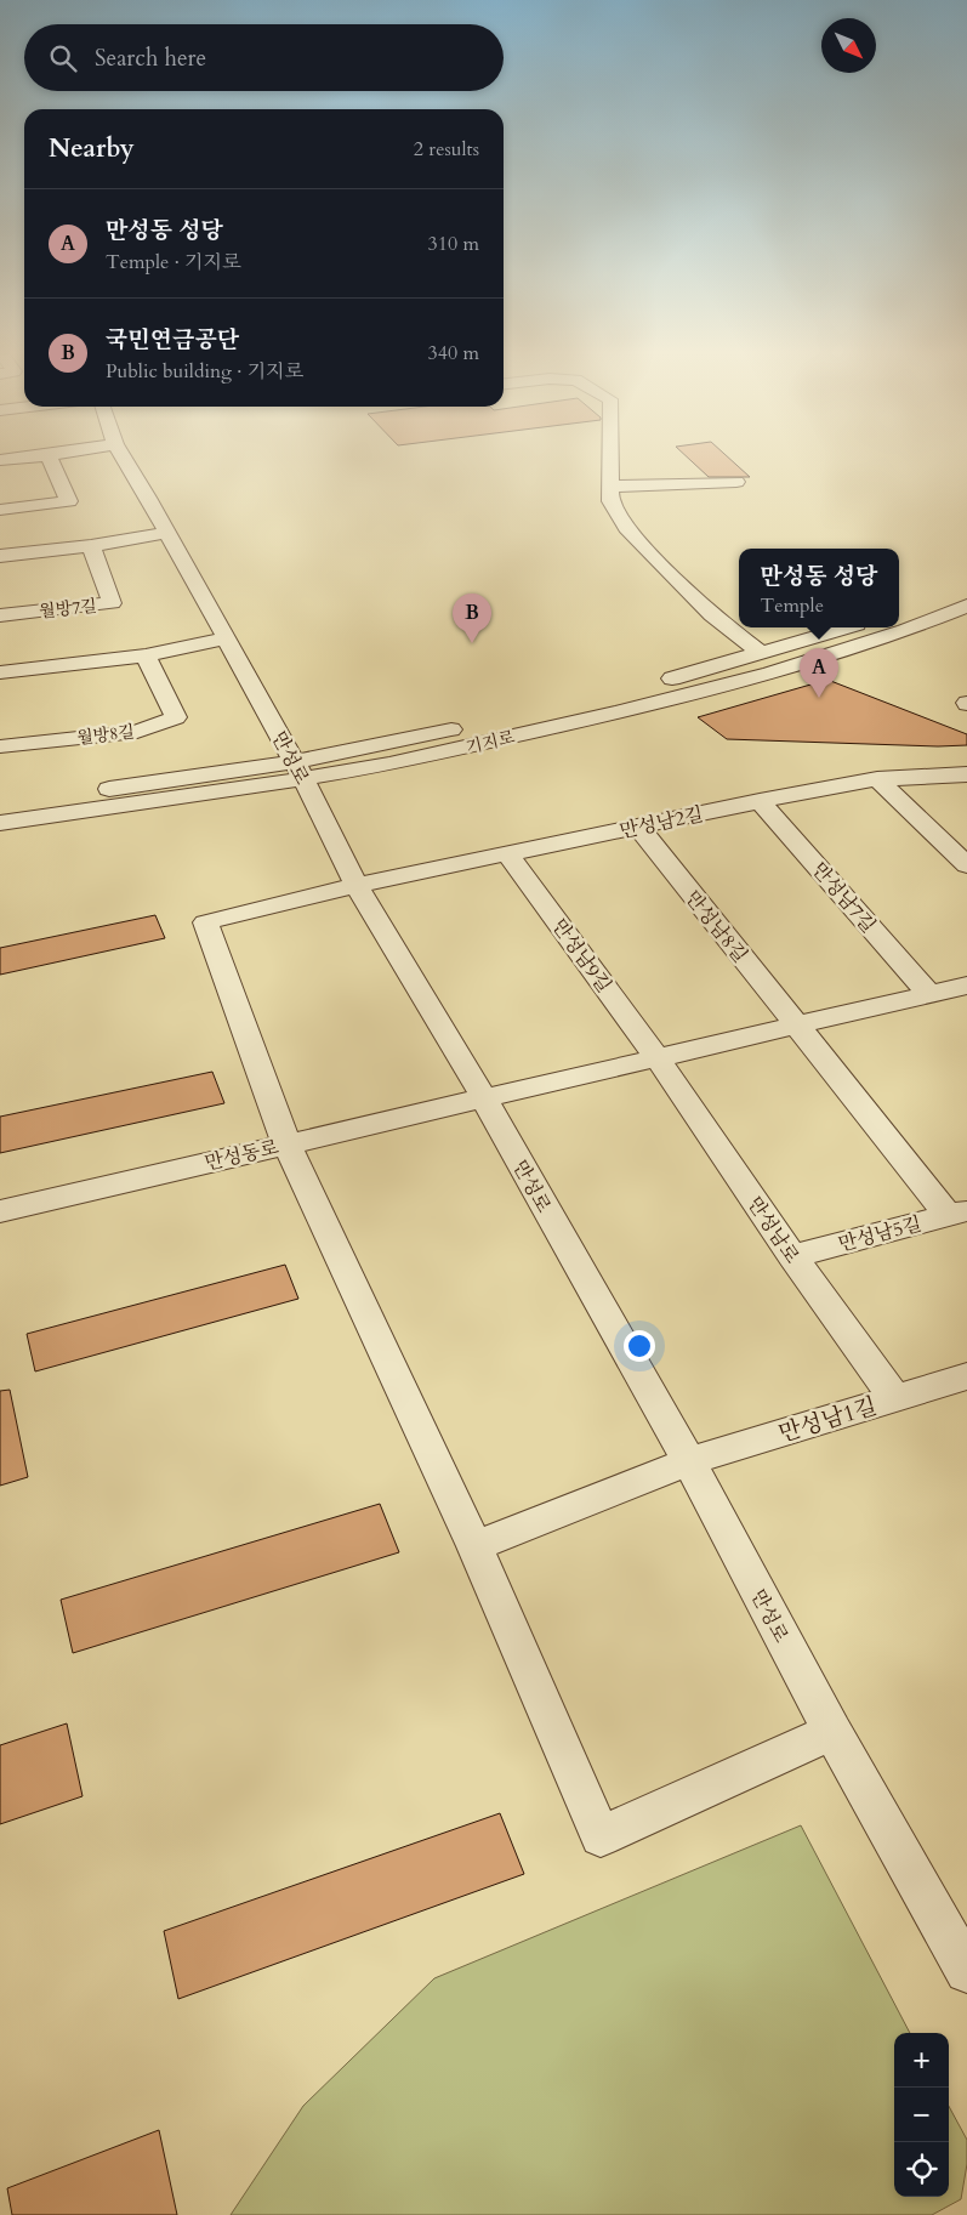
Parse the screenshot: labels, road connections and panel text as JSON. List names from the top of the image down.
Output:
{
  "streets": {
    "street": [
      "월방7길",
      "월방8길",
      "기지로",
      "만성로",
      "만성남2길",
      "만성남7길",
      "만성남8길",
      "만성남9길",
      "만성동로",
      "만성남로",
      "만성남5길",
      "만성남1길"
    ]
  },
  "crossings": [
    ["기지로", "만성로"],
    ["만성로", "만성남2길"],
    ["만성로", "만성동로"],
    ["만성로", "만성남1길"],
    ["만성남2길", "만성남7길"],
    ["만성남2길", "만성남8길"],
    ["만성남2길", "만성남9길"],
    ["만성남2길", "만성동로"],
    ["만성남9길", "만성남로"],
    ["만성남로", "만성남5길"],
    ["만성남로", "만성남1길"]
  ],
  "north": "bottom right",
  "page": {
    "search": "Search here",
    "heading": ["Nearby", "2 results"],
    "list": [
      {
        "mark": "A",
        "name": "만성동 성당",
        "note": "Temple · 기지로",
        "value": "310 m"
      },
      {
        "mark": "B",
        "name": "국민연금공단",
        "note": "Public building · 기지로",
        "value": "340 m"
      }
    ],
    "popup": ["만성동 성당", "Temple"],
    "pins": ["B", "A"],
    "map_buttons": ["+", "−"]
  }
}
